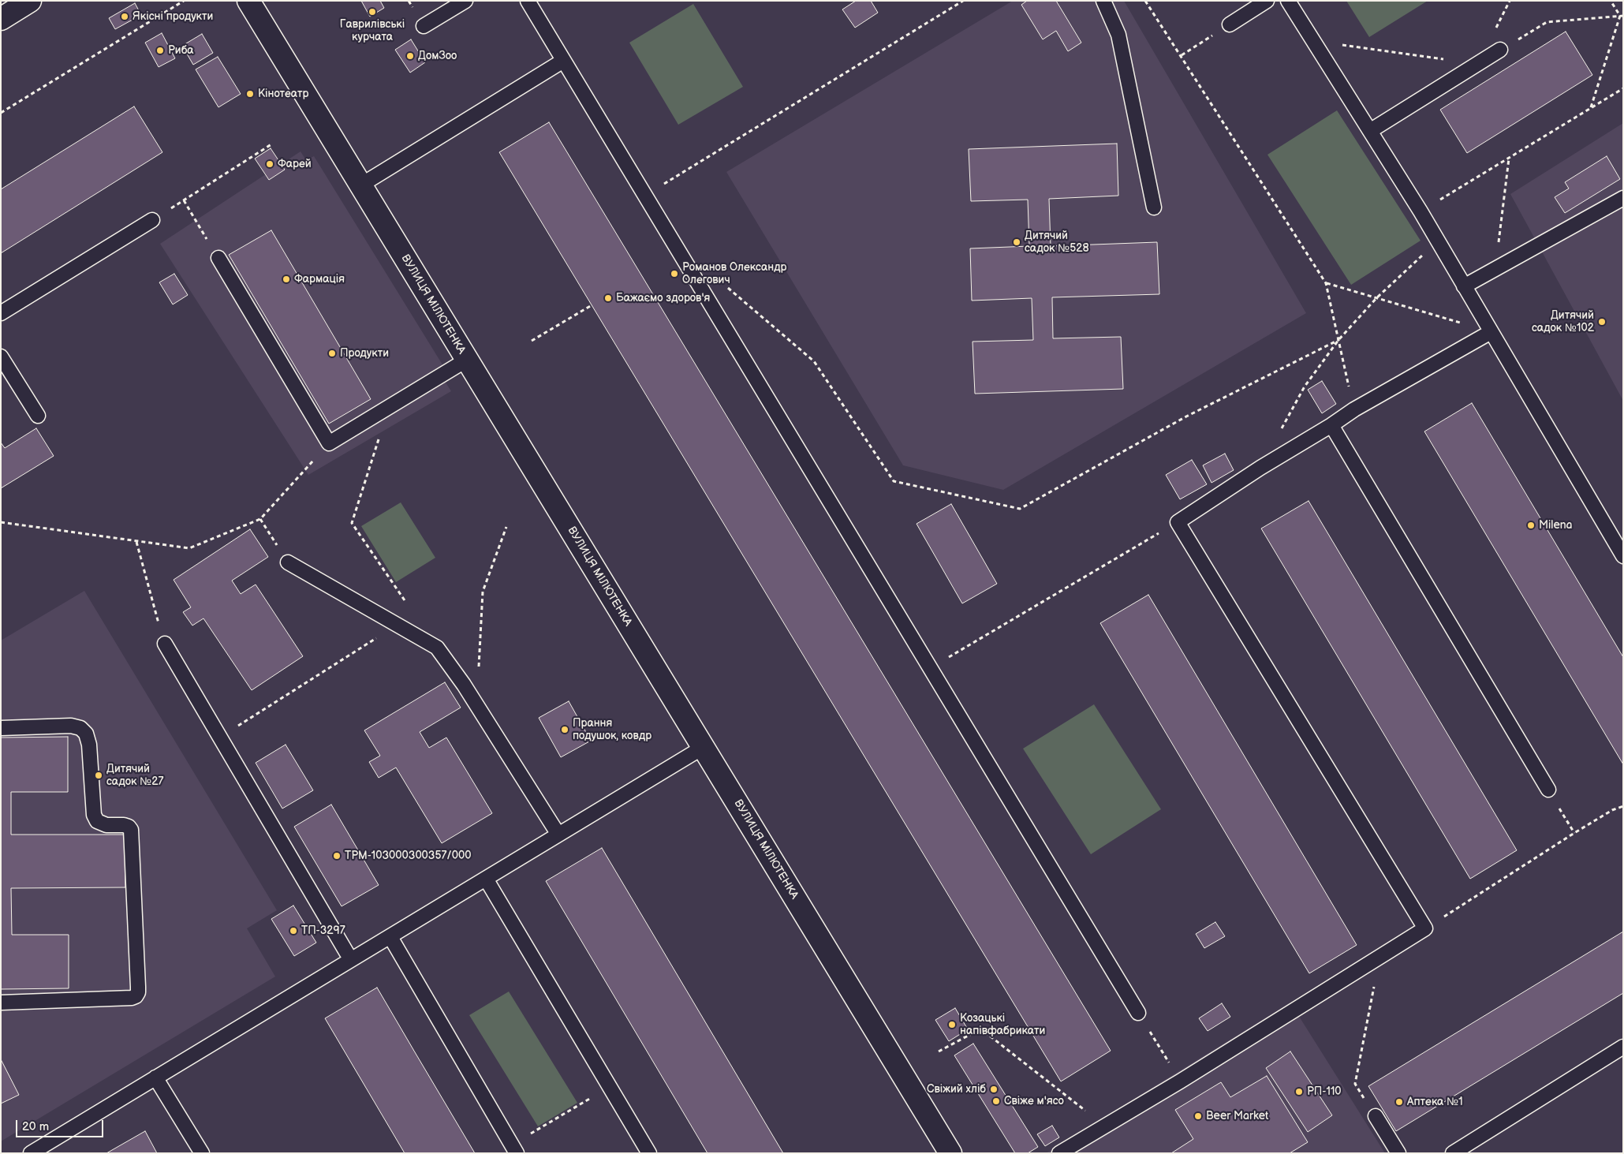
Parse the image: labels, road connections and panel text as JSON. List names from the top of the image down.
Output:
{
  "streets": {
    "street": ["ВУЛИЦЯ МІЛЮТЕНКА"]
  },
  "places": [
    "Гаврилівські курчата",
    "Якісні продукти",
    "Риба",
    "ДомЗоо",
    "Кінотеатр",
    "Фарей",
    "Дитячий садок №528",
    "Романов Олександр Олегович",
    "Фармація",
    "Бажаємо здоров'я",
    "Дитячий садок №102",
    "Продукти",
    "Milena",
    "Прання подушок, ковдр",
    "Дитячий садок №27",
    "ТРМ-103000300357/000",
    "ТП-3297",
    "Козацькі напівфабрикати",
    "Свіжий хліб",
    "РП-110",
    "Свіже м'ясо",
    "Аптека №1",
    "Beer Market"
  ],
  "scale_bar": "20 m"
}
